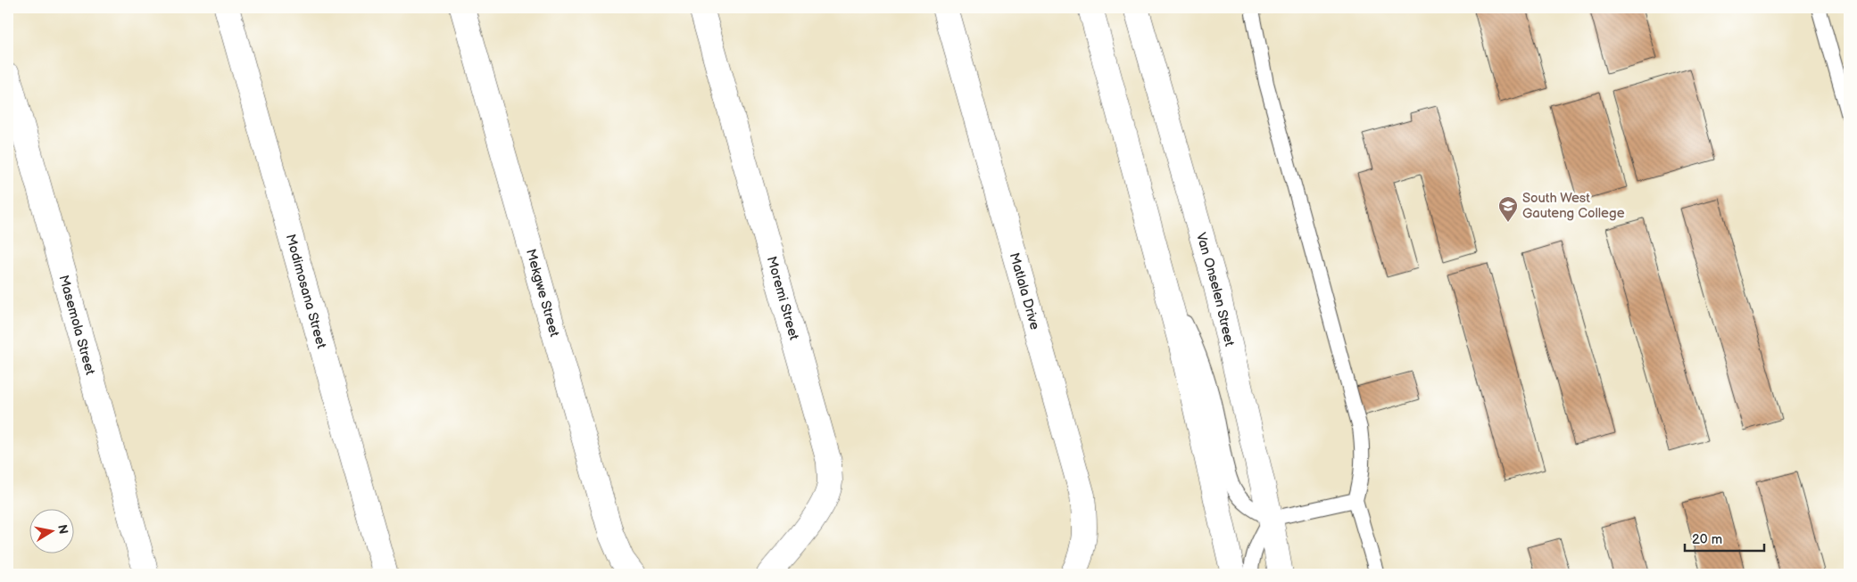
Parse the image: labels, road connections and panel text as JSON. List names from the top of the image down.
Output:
{
  "streets": {
    "street": [
      "Van Onselen Street",
      "Modimosana Street",
      "Matlala Drive",
      "Mekgwe Street",
      "Moremi Street",
      "Masemola Street"
    ]
  },
  "places": {
    "school or university": ["South West Gauteng College"]
  },
  "scale_bar": "20 m",
  "north": "right"
}
